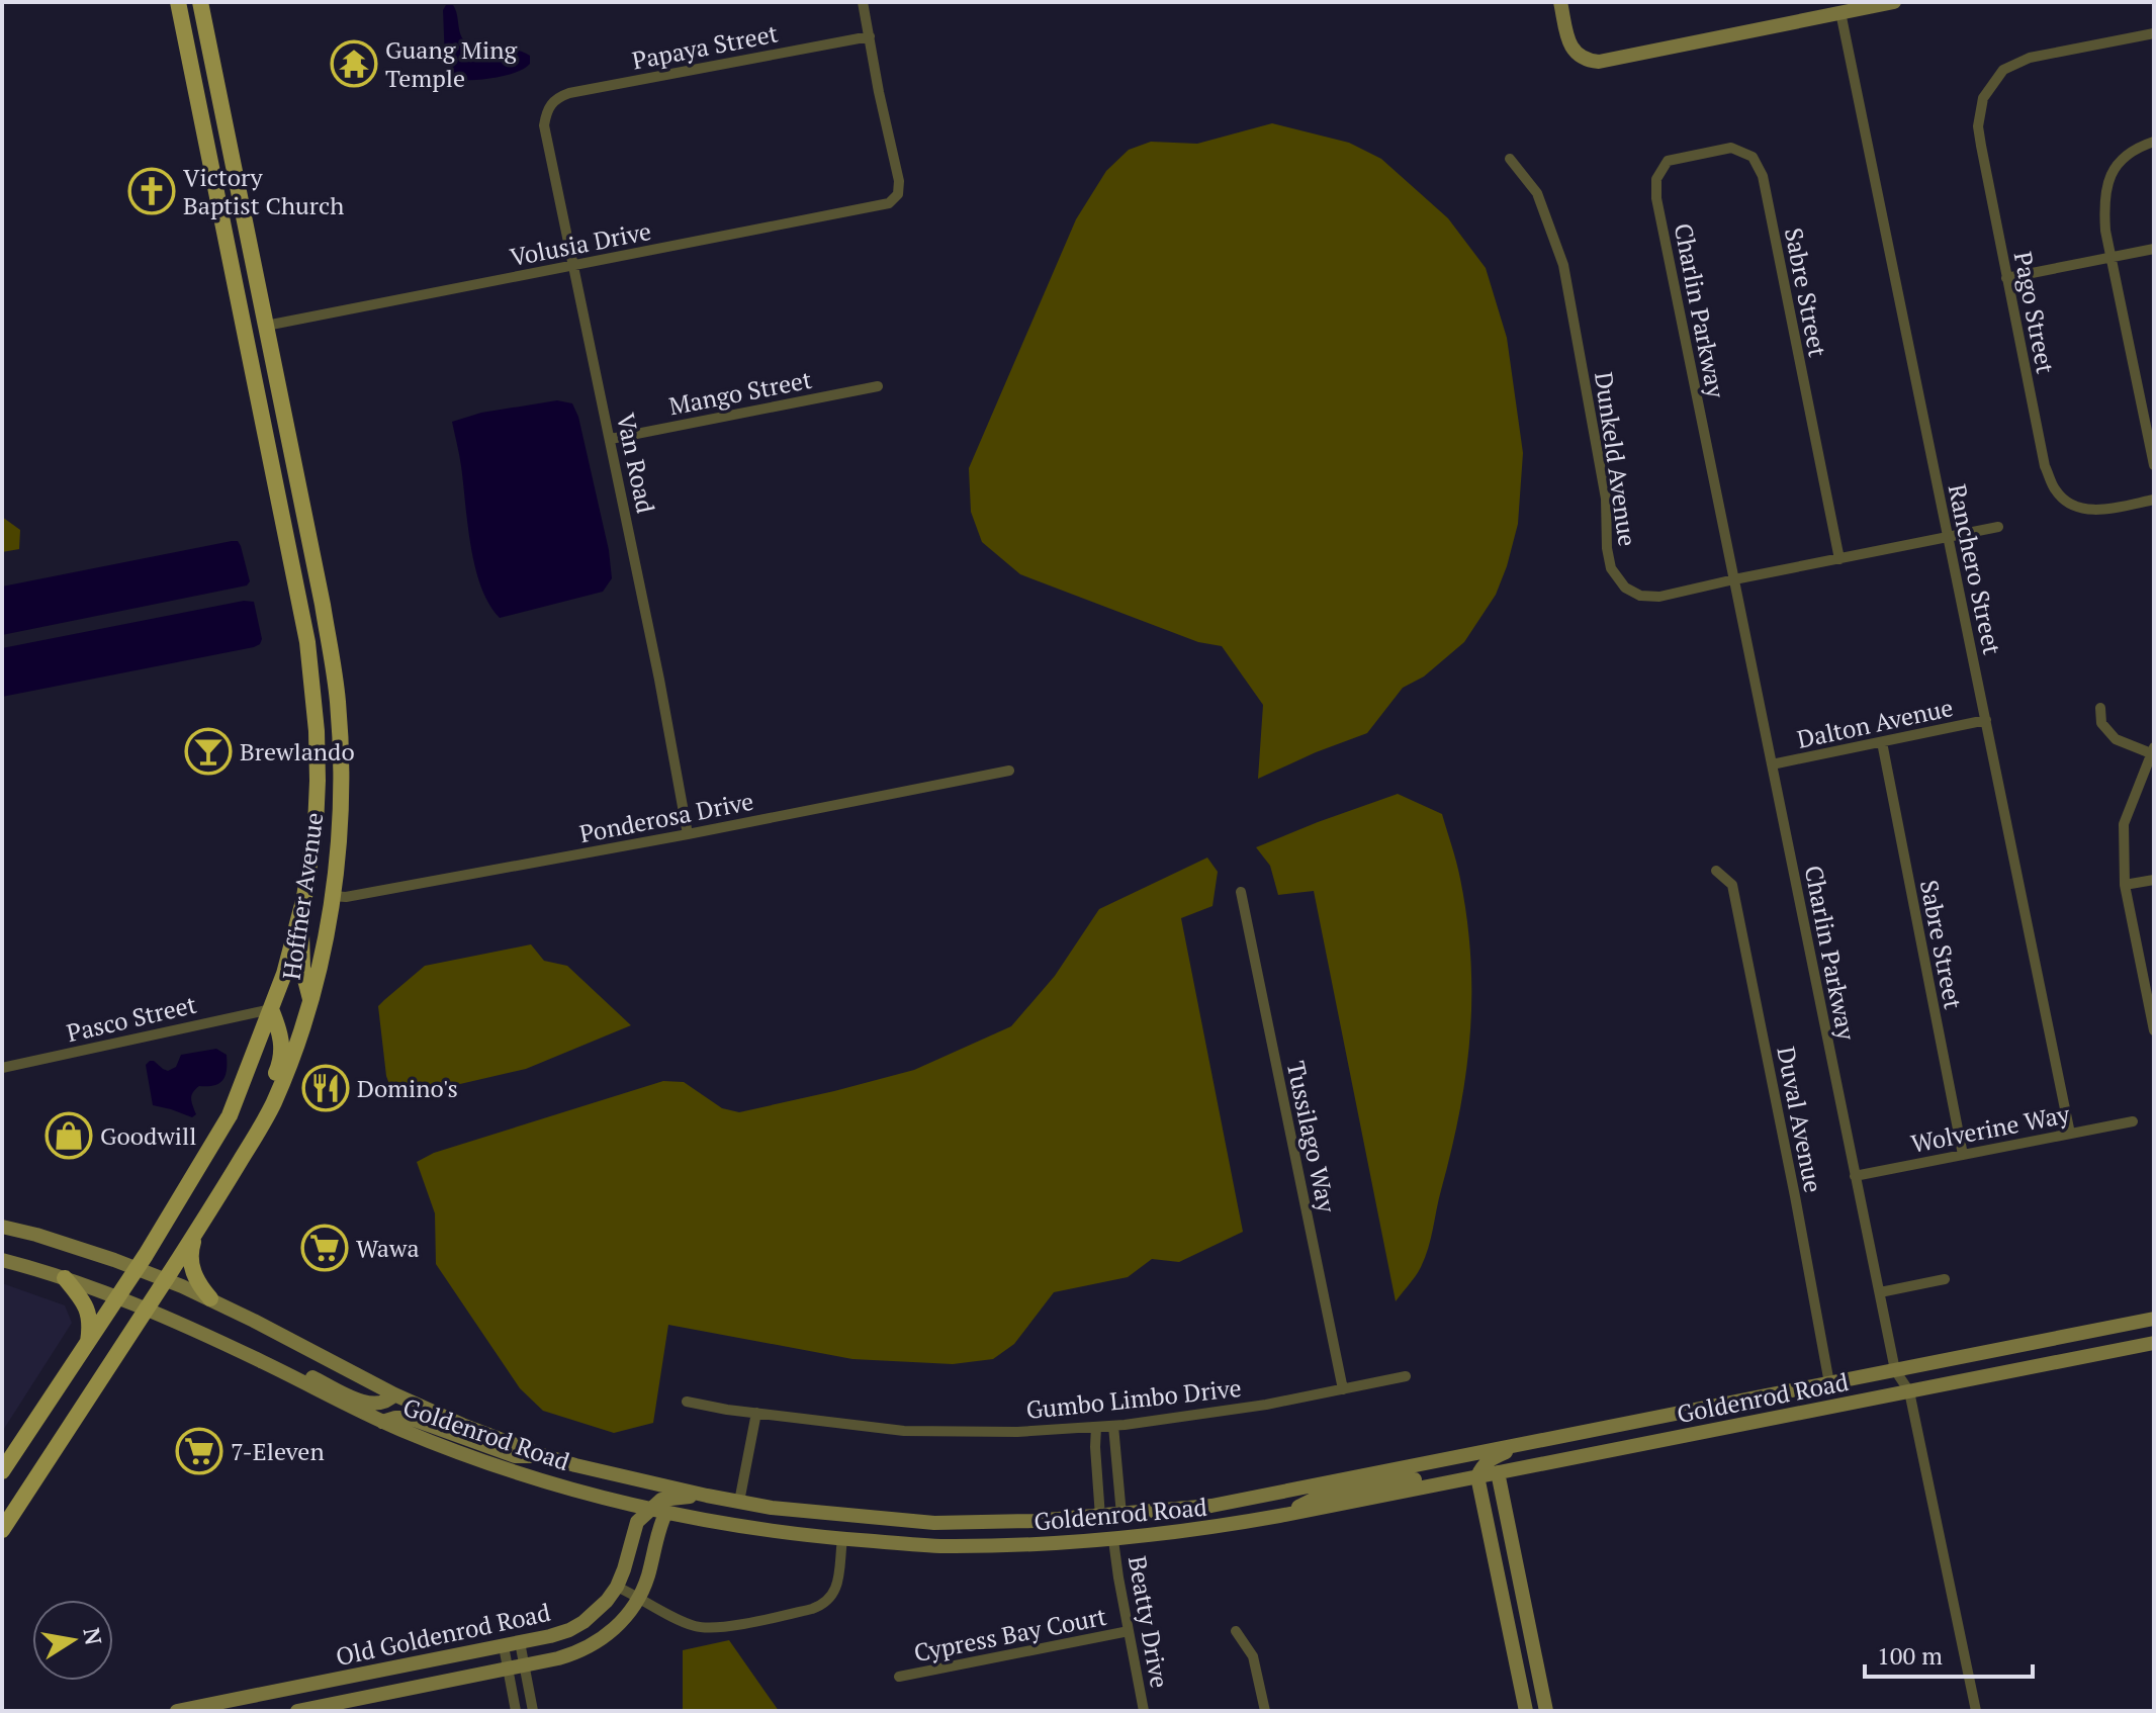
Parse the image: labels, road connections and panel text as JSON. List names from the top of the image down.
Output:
{
  "streets": {
    "main road": ["Hoffner Avenue", "Goldenrod Road", "Old Goldenrod Road"],
    "street": [
      "Papaya Street",
      "Volusia Drive",
      "Sabre Street",
      "Charlin Parkway",
      "Pago Street",
      "Mango Street",
      "Dunkeld Avenue",
      "Van Road",
      "Ranchero Street",
      "Dalton Avenue",
      "Ponderosa Drive",
      "Pasco Street",
      "Duval Avenue",
      "Wolverine Way",
      "Tussilago Way",
      "Gumbo Limbo Drive",
      "Beatty Drive",
      "Cypress Bay Court"
    ]
  },
  "crossings": [
    ["Papaya Street", "Volusia Drive"],
    ["Papaya Street", "Van Road"],
    ["Volusia Drive", "Van Road"],
    ["Volusia Drive", "Hoffner Avenue"],
    ["Sabre Street", "Charlin Parkway"],
    ["Sabre Street", "Dunkeld Avenue"],
    ["Sabre Street", "Dalton Avenue"],
    ["Sabre Street", "Wolverine Way"],
    ["Charlin Parkway", "Dunkeld Avenue"],
    ["Charlin Parkway", "Dalton Avenue"],
    ["Charlin Parkway", "Wolverine Way"],
    ["Charlin Parkway", "Goldenrod Road"],
    ["Mango Street", "Van Road"],
    ["Dunkeld Avenue", "Ranchero Street"],
    ["Van Road", "Ponderosa Drive"],
    ["Ranchero Street", "Dalton Avenue"],
    ["Ranchero Street", "Wolverine Way"],
    ["Ponderosa Drive", "Hoffner Avenue"],
    ["Hoffner Avenue", "Pasco Street"],
    ["Hoffner Avenue", "Goldenrod Road"],
    ["Duval Avenue", "Goldenrod Road"],
    ["Tussilago Way", "Gumbo Limbo Drive"],
    ["Goldenrod Road", "Beatty Drive"],
    ["Goldenrod Road", "Old Goldenrod Road"],
    ["Beatty Drive", "Cypress Bay Court"]
  ],
  "places": {
    "temple": ["Guang Ming Temple"],
    "church": ["Victory Baptist Church"],
    "bar": ["Brewlando"],
    "restaurant": ["Domino's"],
    "shop": ["Goodwill"],
    "supermarket": ["Wawa", "7-Eleven"]
  },
  "scale_bar": "100 m",
  "north": "right"
}
